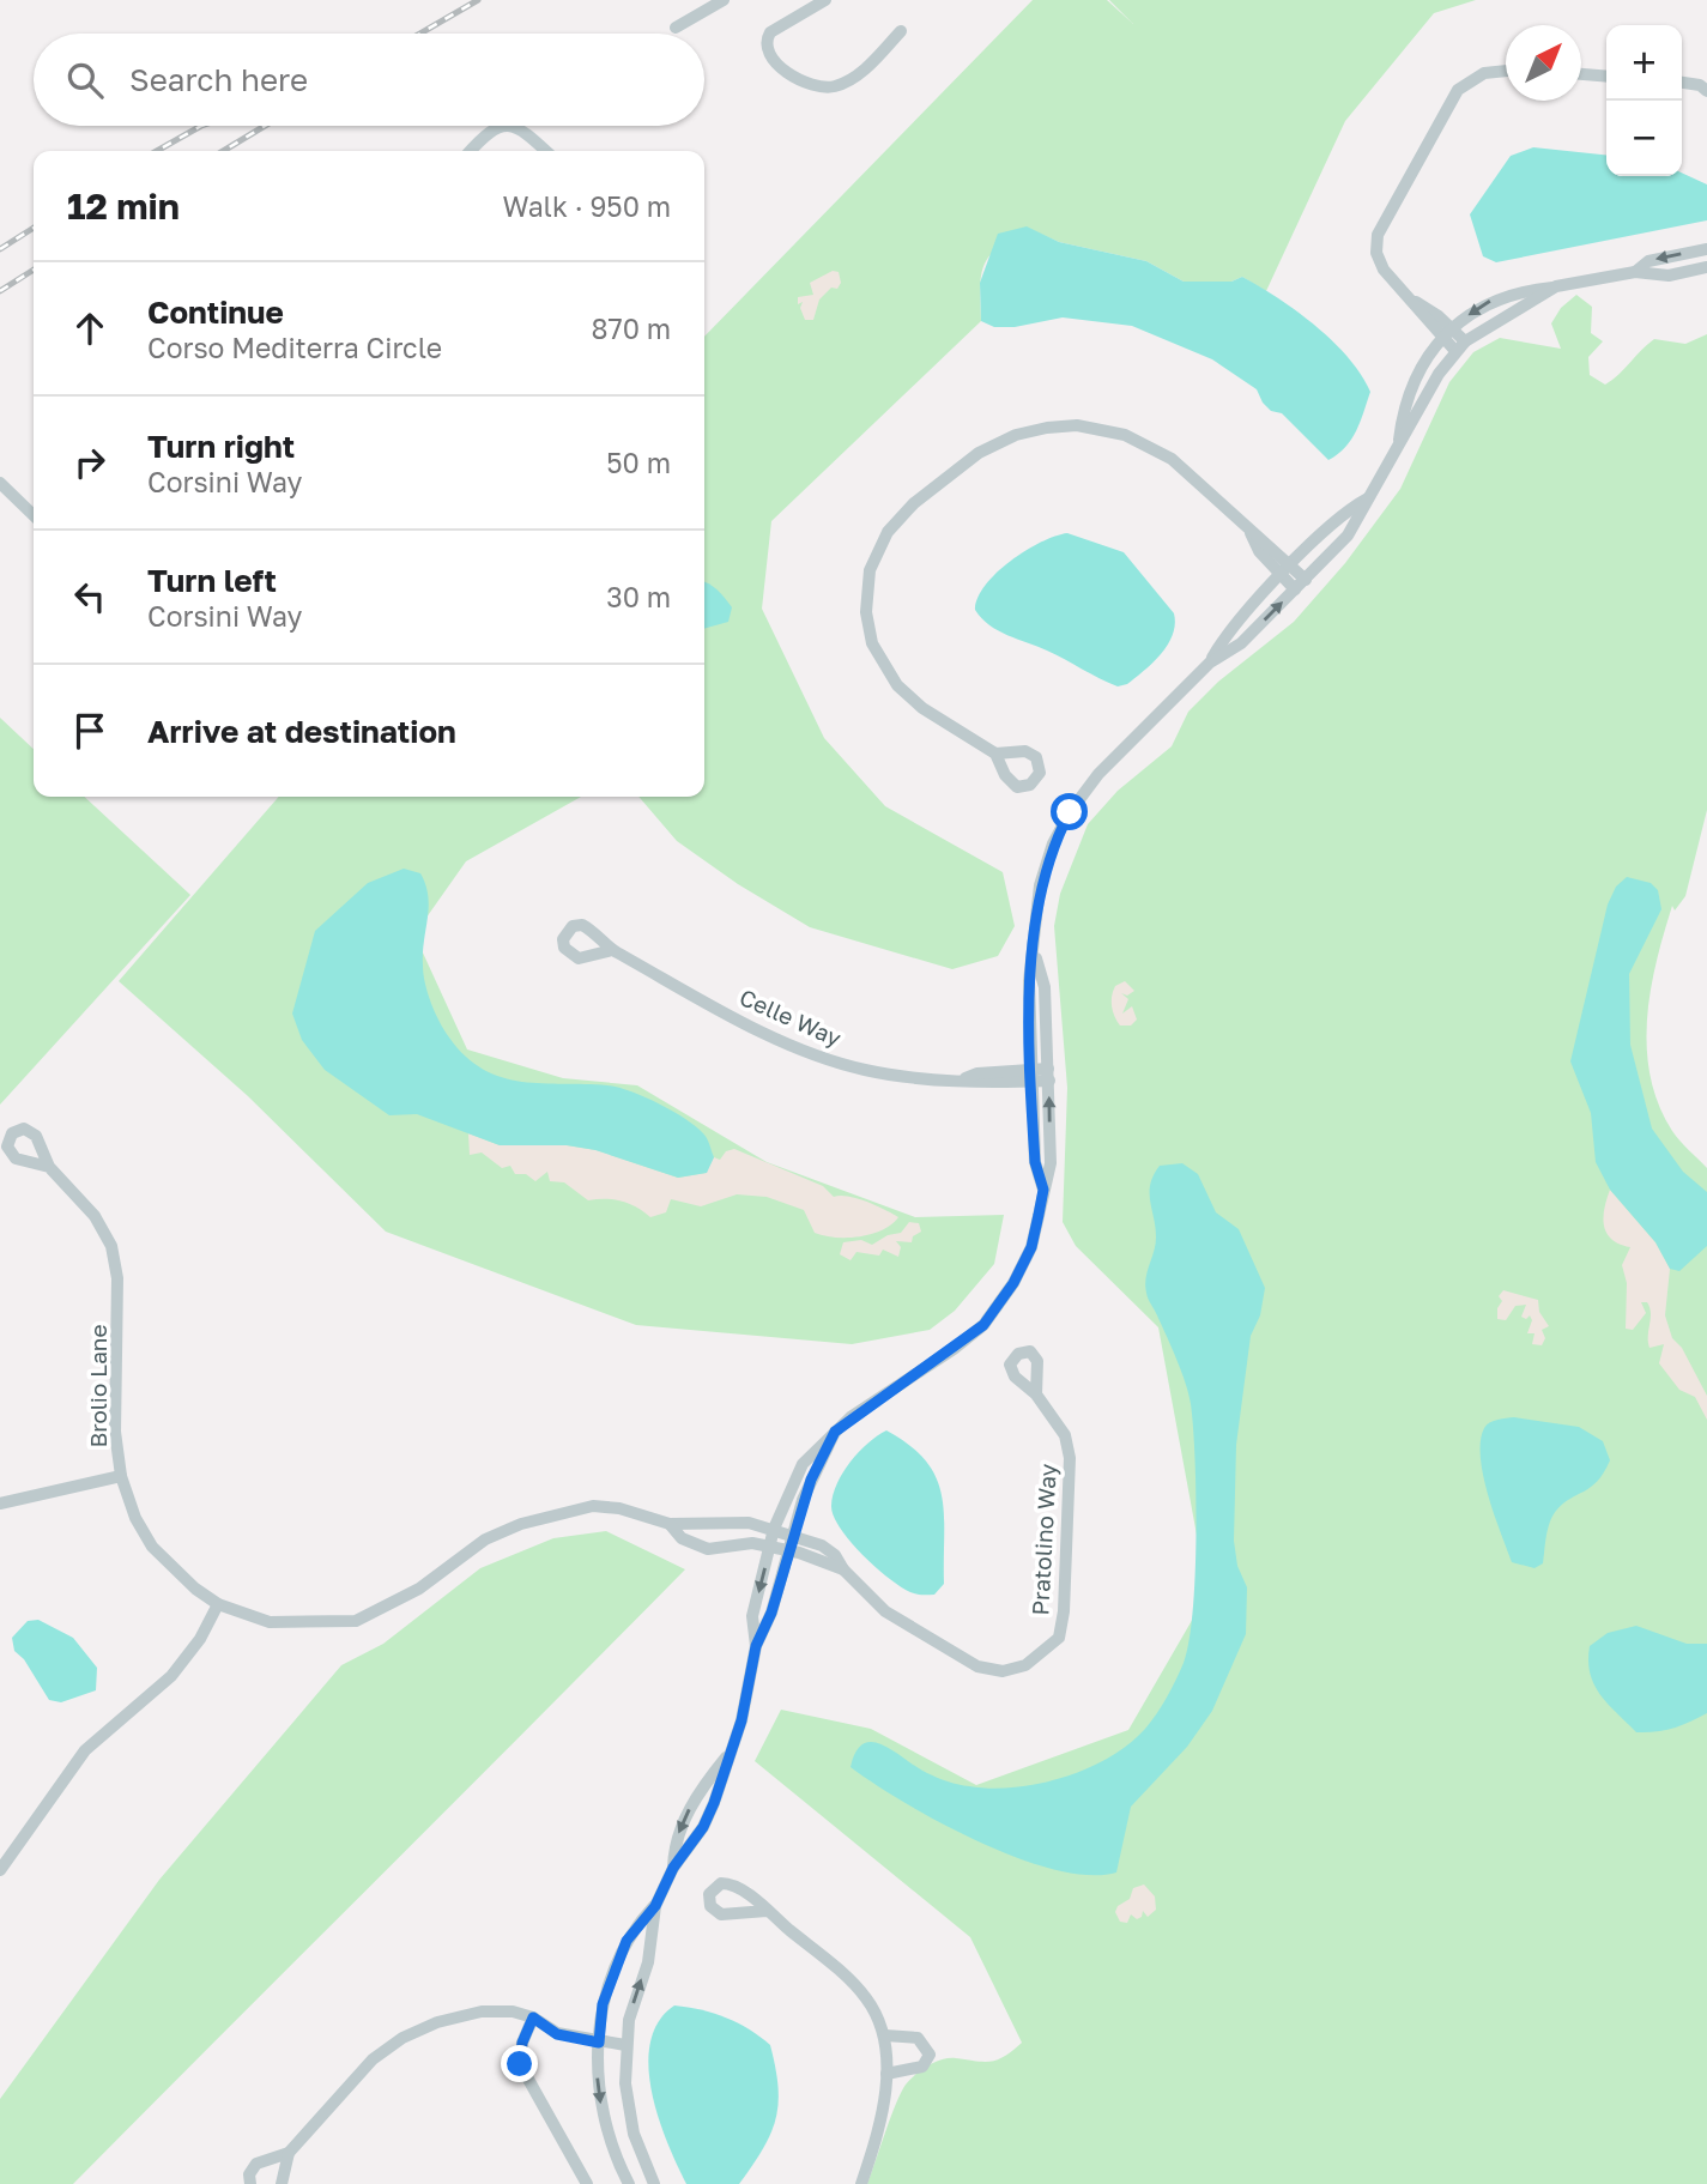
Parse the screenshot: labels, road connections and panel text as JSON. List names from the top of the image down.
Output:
{
  "streets": {
    "street": ["Celle Way", "Brolio Lane", "Pratolino Way"]
  },
  "crossings": [
    ["Brolio Lane", "Pratolino Way"]
  ],
  "north": "top right",
  "page": {
    "map_buttons": ["+", "−"],
    "search": "Search here",
    "heading": ["12 min", "Walk · 950 m"],
    "list": [
      ["Continue", "Corso Mediterra Circle", "870 m"],
      ["Turn right", "Corsini Way", "50 m"],
      ["Turn left", "Corsini Way", "30 m"],
      "Arrive at destination"
    ]
  }
}
